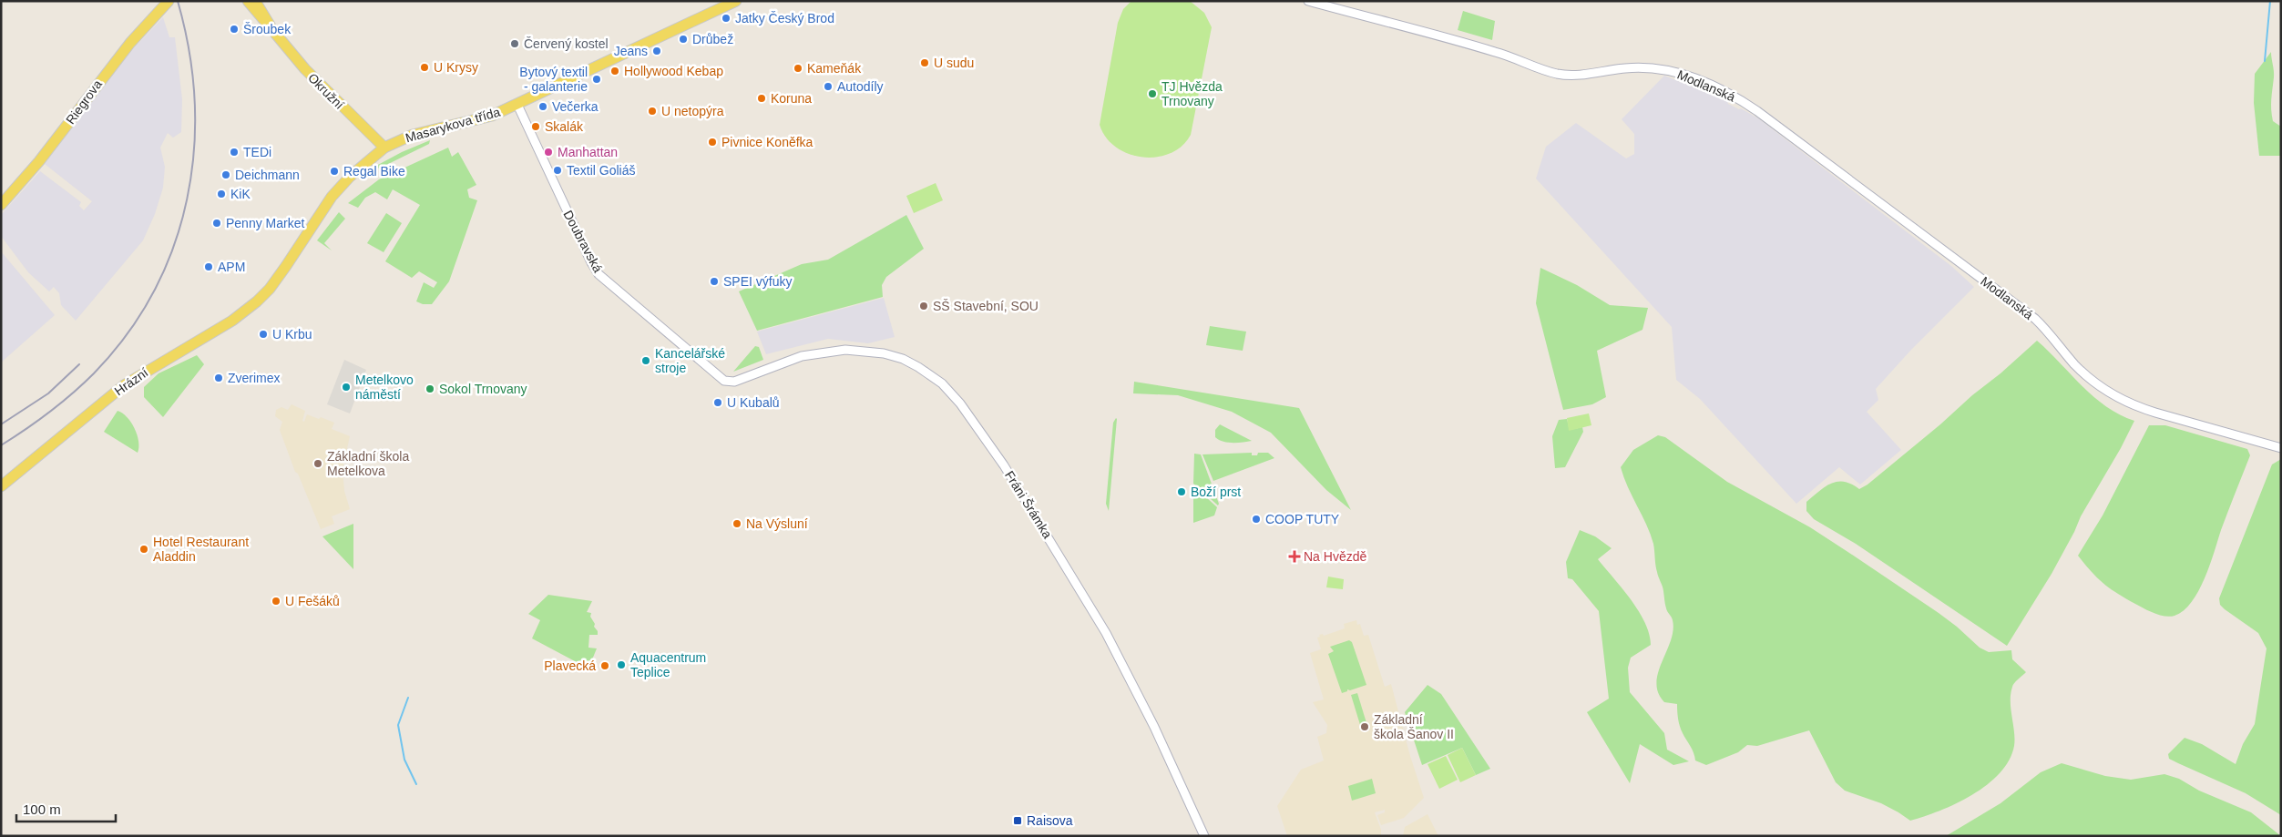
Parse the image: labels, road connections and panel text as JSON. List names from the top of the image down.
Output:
{
  "streets": {
    "main road": [
      "Okružní",
      "Riegrova",
      "Masarykova třída",
      "Hrázní"
    ],
    "street": ["Modlanská", "Doubravská", "Fráni Šrámka"]
  },
  "crossings": [
    ["Okružní", "Masarykova třída"],
    ["Masarykova třída", "Doubravská"],
    ["Masarykova třída", "Hrázní"],
    ["Doubravská", "Fráni Šrámka"]
  ],
  "places": {
    "other": [
      "Jatky Český Brod",
      "Šroubek",
      "Drůbež",
      "Červený kostel",
      "Jeans",
      "U sudu",
      "U Krysy",
      "Kameňák",
      "Hollywood Kebap",
      "Bytový textil - galanterie",
      "Autodíly",
      "TJ Hvězda Trnovany",
      "Koruna",
      "Večerka",
      "U netopýra",
      "Skalák",
      "Pivnice Koněfka",
      "TEDi",
      "Manhattan",
      "Textil Goliáš",
      "Regal Bike",
      "Deichmann",
      "KiK",
      "Penny Market",
      "APM",
      "SPEI výfuky",
      "SŠ Stavební, SOU",
      "U Krbu",
      "Kancelářské stroje",
      "Zverimex",
      "Metelkovo náměstí",
      "Sokol Trnovany",
      "U Kubalů",
      "Základní škola Metelkova",
      "Boží prst",
      "COOP TUTY",
      "Na Výsluní",
      "Hotel Restaurant Aladdin",
      "U Fešáků",
      "Aquacentrum Teplice",
      "Plavecká",
      "Základní škola Šanov II"
    ],
    "health": ["Na Hvězdě"],
    "transit": ["Raisova"]
  },
  "scale_bar": "100 m"
}
